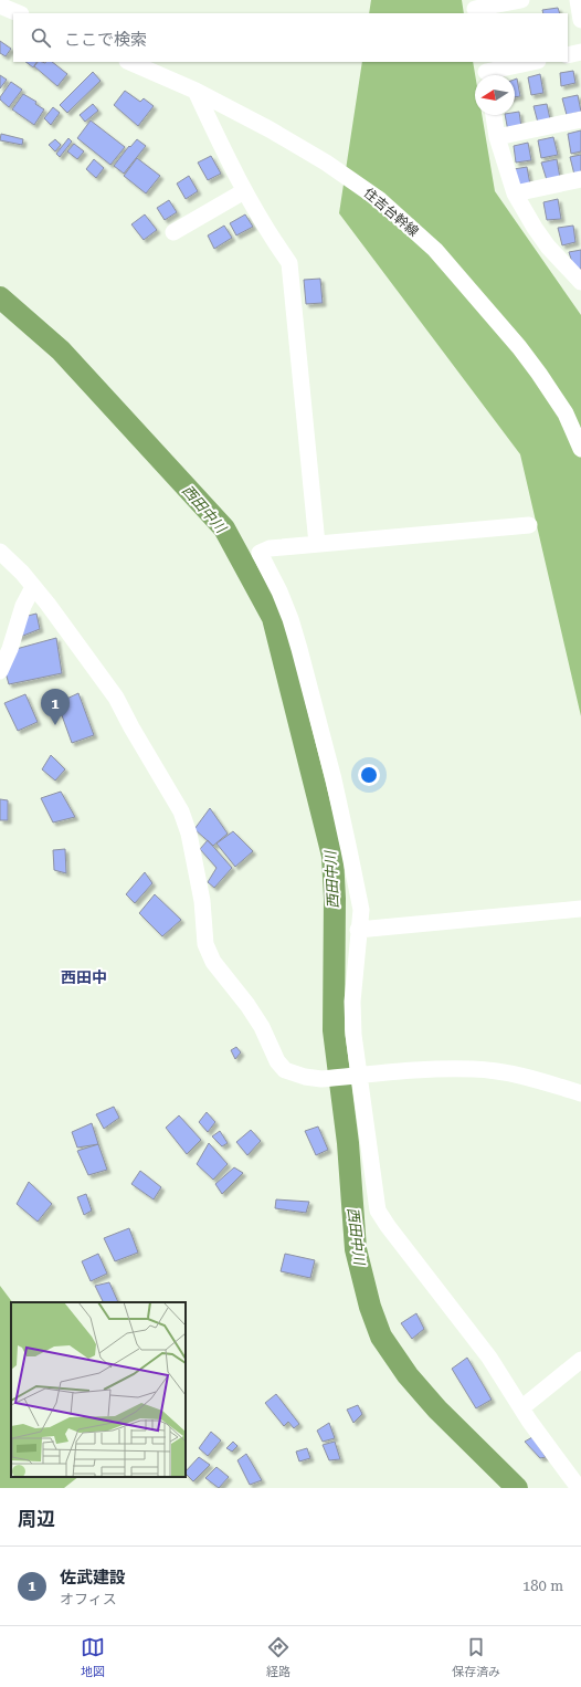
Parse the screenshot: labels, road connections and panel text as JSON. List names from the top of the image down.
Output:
{
  "streets": {
    "street": ["住吉台幹線"]
  },
  "districts": ["西田中"],
  "water": ["西田中川"],
  "north": "left",
  "page": {
    "search": "ここで検索",
    "pins": "1",
    "heading": "周辺",
    "list": [
      {
        "mark": "1",
        "name": "佐武建設",
        "note": "オフィス",
        "value": "180 m"
      }
    ],
    "nav": ["地図", "経路", "保存済み"]
  }
}
